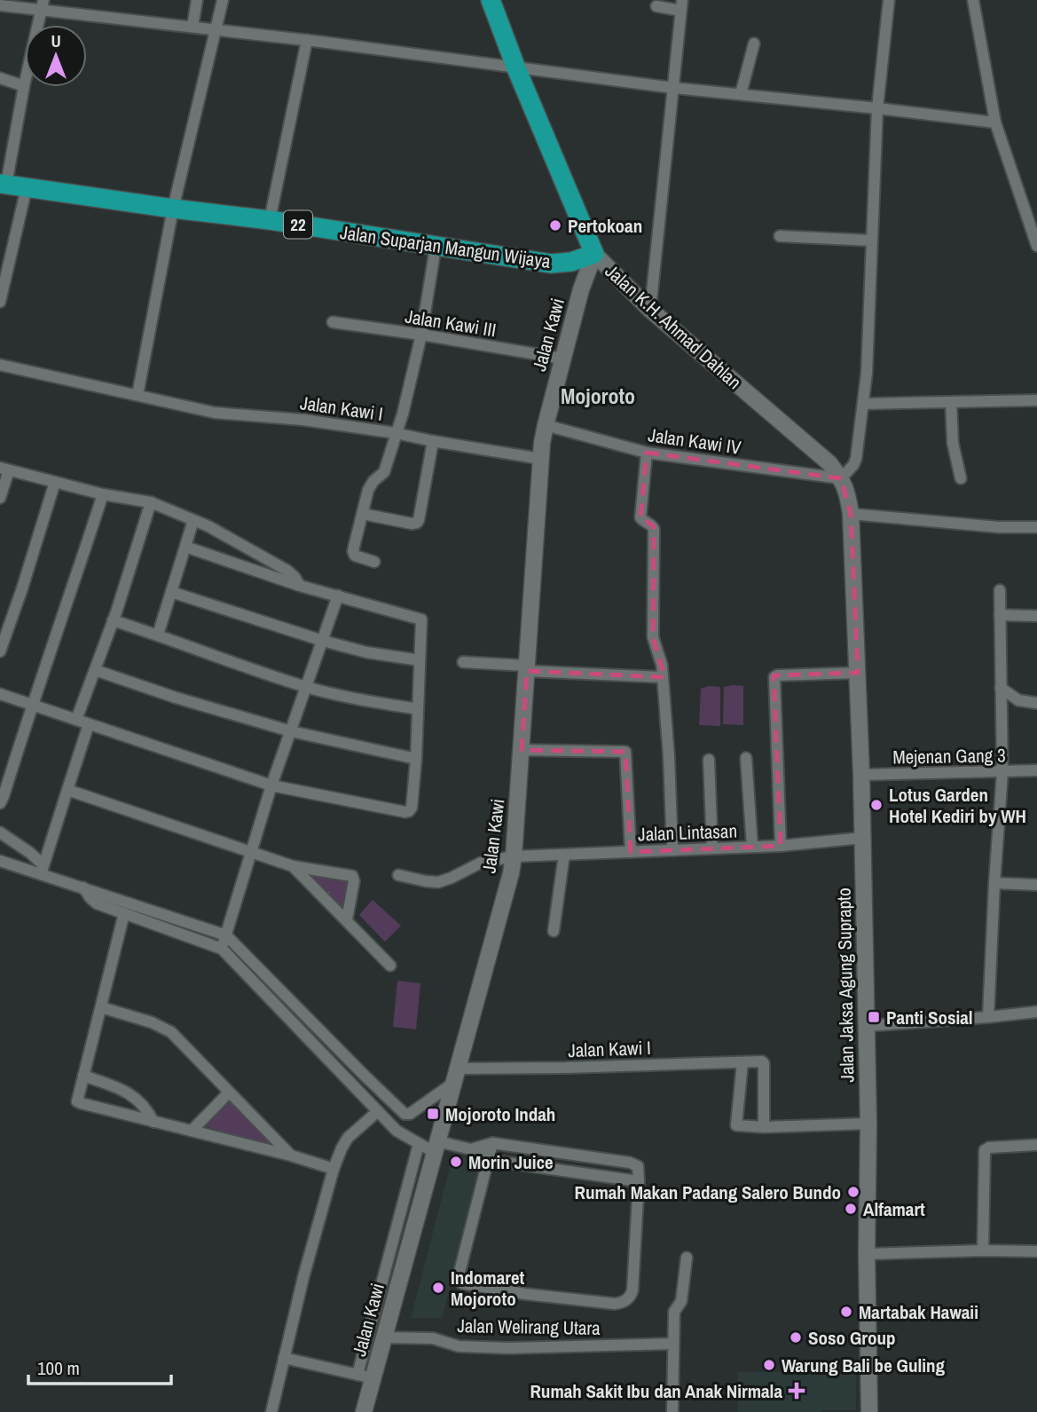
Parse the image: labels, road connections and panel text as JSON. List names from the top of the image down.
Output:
{
  "streets": {
    "highway": ["22", "Jalan Suparjan Mangun Wijaya", "Jalan K.H. Ahmad Dahlan"],
    "main road": ["Jalan Kawi", "Jalan Jaksa Agung Suprapto"],
    "street": [
      "Jalan Kawi III",
      "Jalan Kawi I",
      "Jalan Kawi IV",
      "Mejenan Gang 3",
      "Jalan Lintasan",
      "Jalan Welirang Utara"
    ]
  },
  "crossings": [
    ["Jalan Suparjan Mangun Wijaya", "Jalan K.H. Ahmad Dahlan"],
    ["Jalan Suparjan Mangun Wijaya", "Jalan Kawi"],
    ["Jalan Kawi III", "Jalan Kawi"],
    ["Jalan K.H. Ahmad Dahlan", "Jalan Kawi"],
    ["Jalan K.H. Ahmad Dahlan", "Jalan Kawi IV"],
    ["Jalan K.H. Ahmad Dahlan", "Jalan Jaksa Agung Suprapto"],
    ["Jalan Kawi", "Jalan Kawi I"],
    ["Jalan Kawi", "Jalan Kawi IV"],
    ["Jalan Kawi", "Jalan Lintasan"],
    ["Jalan Kawi", "Jalan Welirang Utara"],
    ["Mejenan Gang 3", "Jalan Jaksa Agung Suprapto"],
    ["Jalan Lintasan", "Jalan Jaksa Agung Suprapto"]
  ],
  "districts": ["Mojoroto"],
  "places": {
    "other": [
      "Pertokoan",
      "Lotus Garden Hotel Kediri by WH",
      "Morin Juice",
      "Rumah Makan Padang Salero Bundo",
      "Alfamart",
      "Indomaret Mojoroto",
      "Martabak Hawaii",
      "Soso Group",
      "Warung Bali be Guling"
    ],
    "transit": ["Panti Sosial", "Mojoroto Indah"],
    "health": ["Rumah Sakit Ibu dan Anak Nirmala"]
  },
  "scale_bar": "100 m",
  "north": "top"
}
